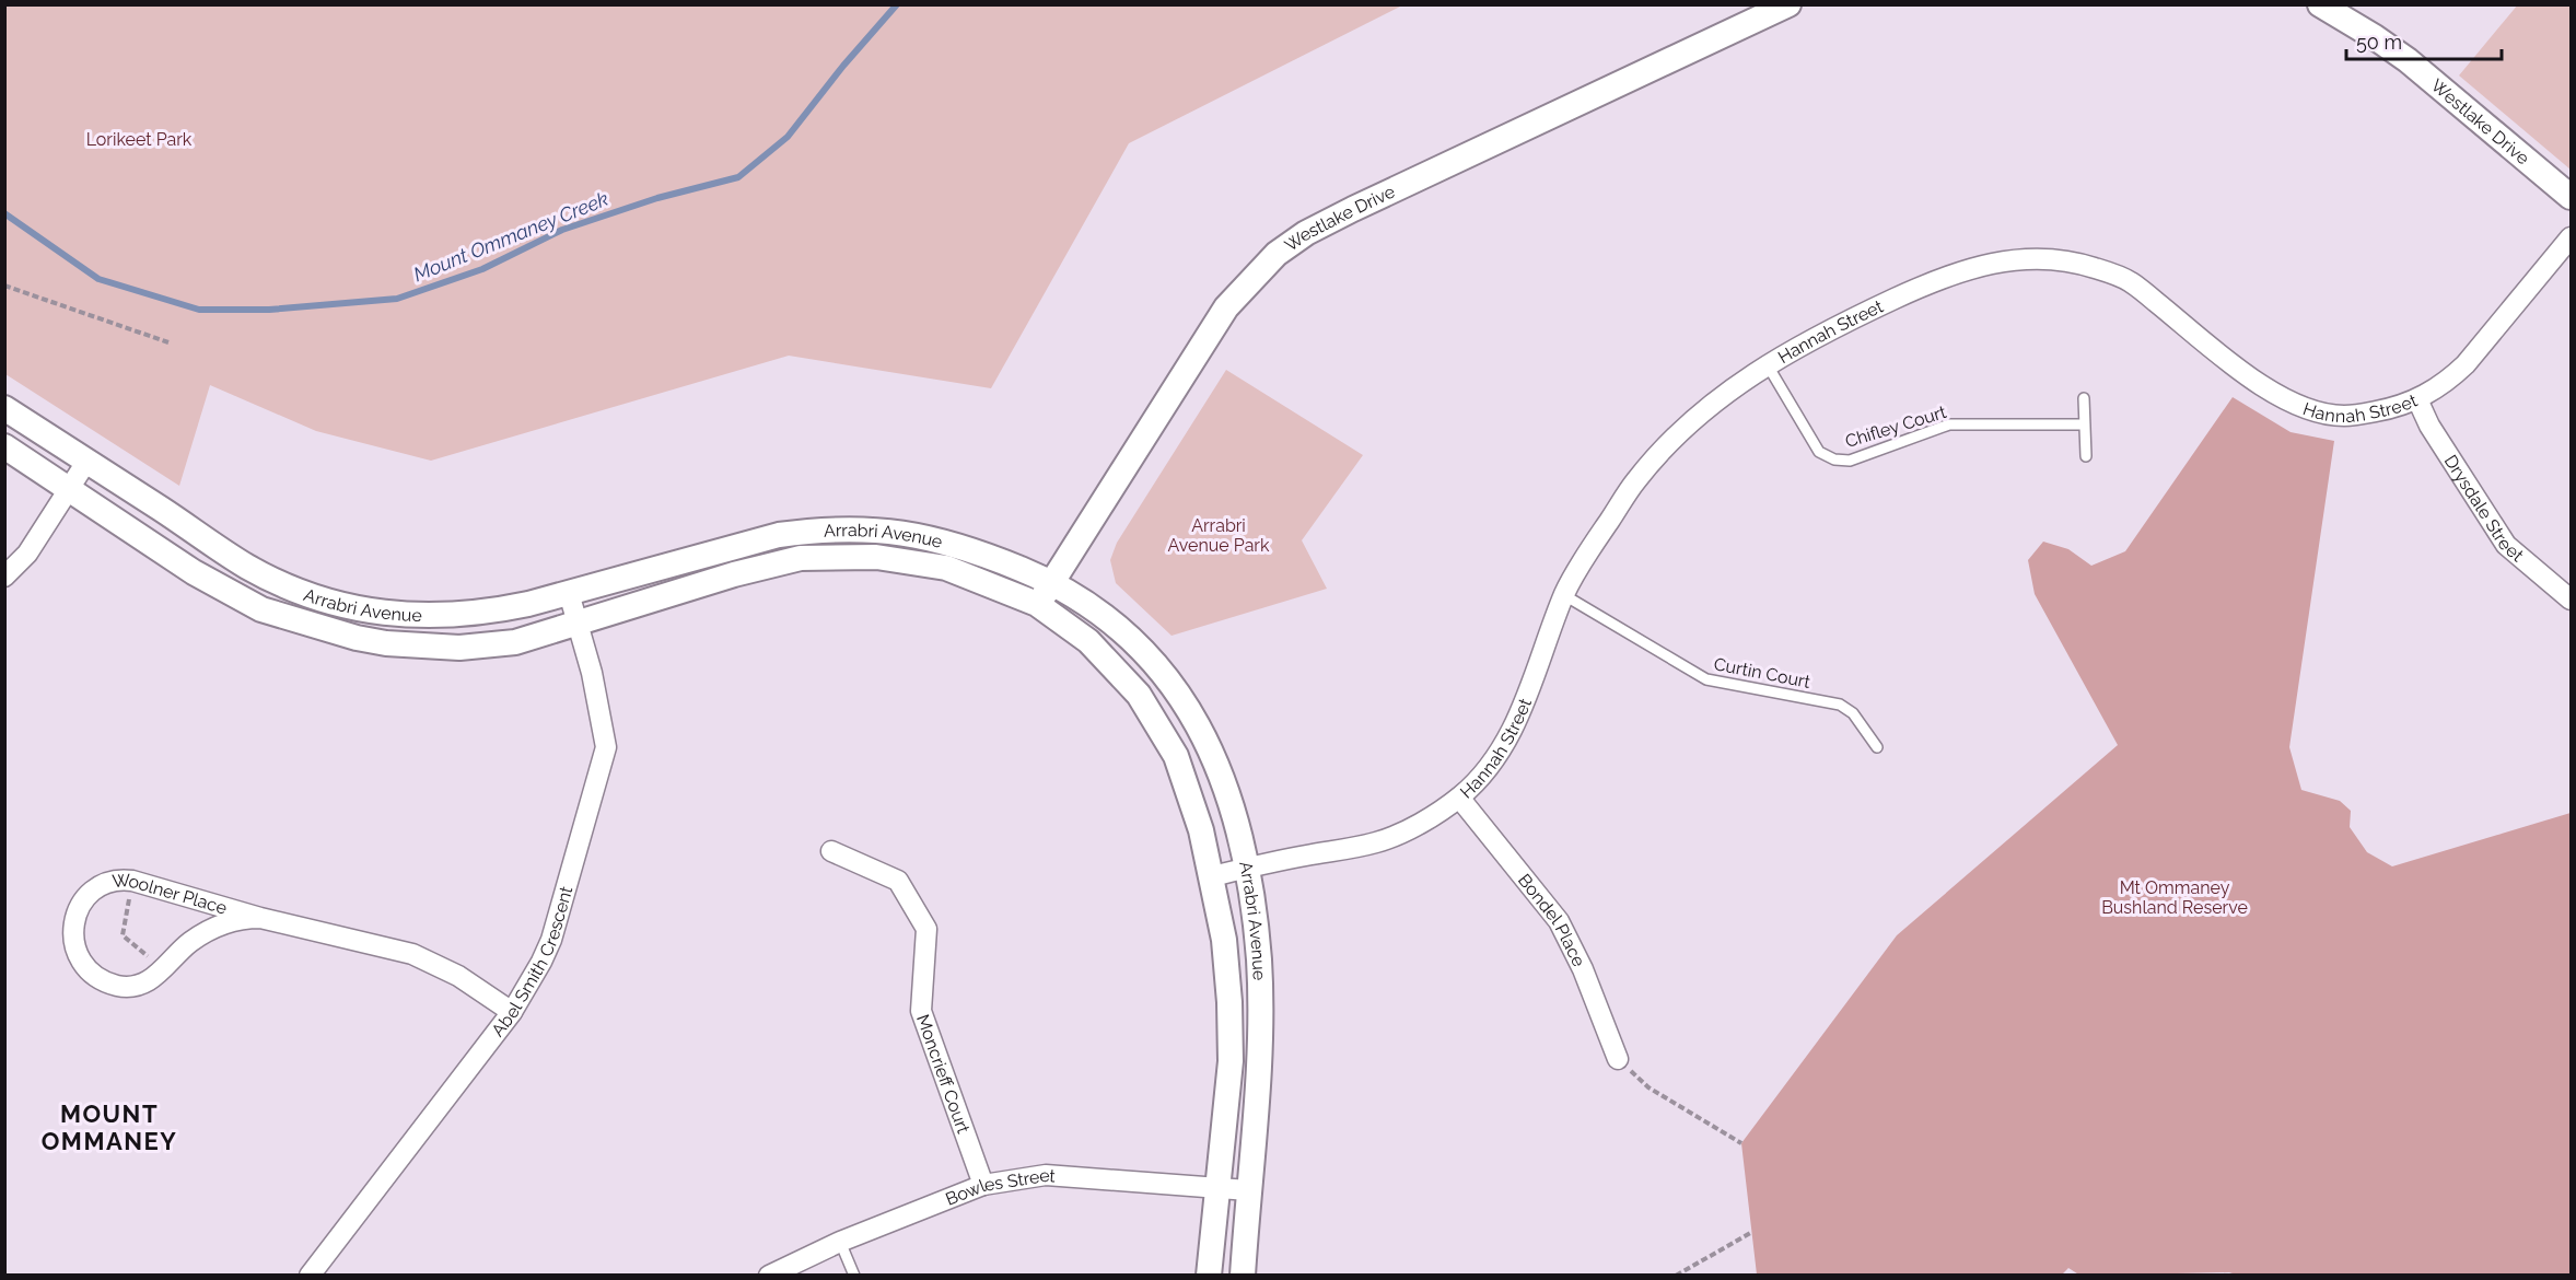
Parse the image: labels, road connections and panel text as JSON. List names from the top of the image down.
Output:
{
  "streets": {
    "street": [
      "Westlake Drive",
      "Hannah Street",
      "Drysdale Street",
      "Arrabri Avenue",
      "Woolner Place",
      "Bondel Place",
      "Abel Smith Crescent",
      "Moncrieff Court",
      "Bowles Street"
    ],
    "lane": ["Chifley Court", "Curtin Court"]
  },
  "crossings": [
    ["Westlake Drive", "Arrabri Avenue"],
    ["Hannah Street", "Chifley Court"],
    ["Hannah Street", "Drysdale Street"],
    ["Hannah Street", "Arrabri Avenue"],
    ["Hannah Street", "Curtin Court"],
    ["Hannah Street", "Bondel Place"],
    ["Arrabri Avenue", "Abel Smith Crescent"],
    ["Arrabri Avenue", "Bowles Street"],
    ["Woolner Place", "Abel Smith Crescent"],
    ["Moncrieff Court", "Bowles Street"]
  ],
  "districts": ["MOUNT OMMANEY"],
  "water": ["Mount Ommaney Creek"],
  "parks": ["Lorikeet Park", "Arrabri Avenue Park", "Mt Ommaney Bushland Reserve"],
  "scale_bar": "50 m"
}
